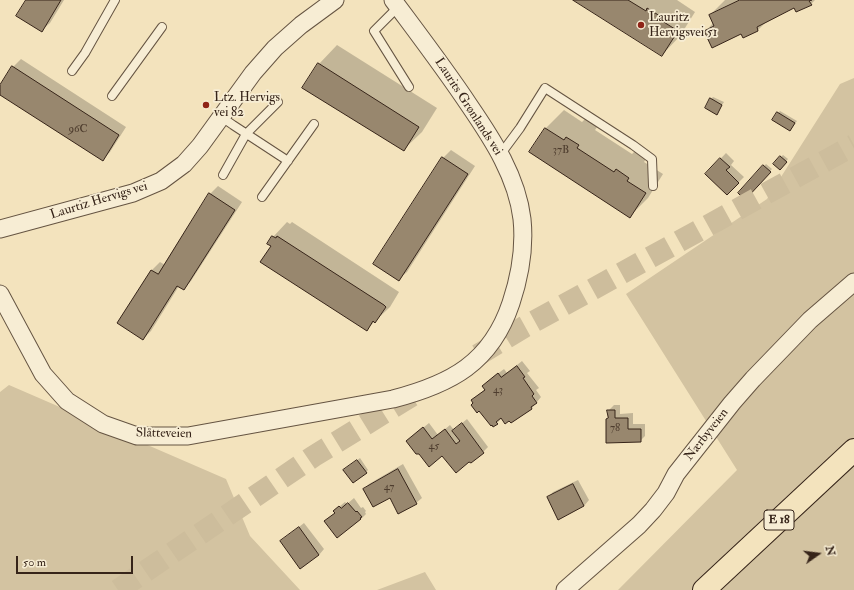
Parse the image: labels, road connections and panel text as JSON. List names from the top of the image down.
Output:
{
  "streets": {
    "highway": ["E 18"],
    "street": [
      "Laurits Grønlands vei",
      "Laurtiz Hervigs vei",
      "Slåtteveien",
      "Nærbyveien"
    ]
  },
  "crossings": [
    ["Laurits Grønlands vei", "Slåtteveien"]
  ],
  "places": ["Lauritz Hervigsvei 51", "Ltz. Hervigs vei 82"],
  "house_numbers": [
    "96C",
    "37B",
    "43",
    "78",
    "45",
    "47"
  ],
  "scale_bar": "50 m",
  "north": "right"
}
